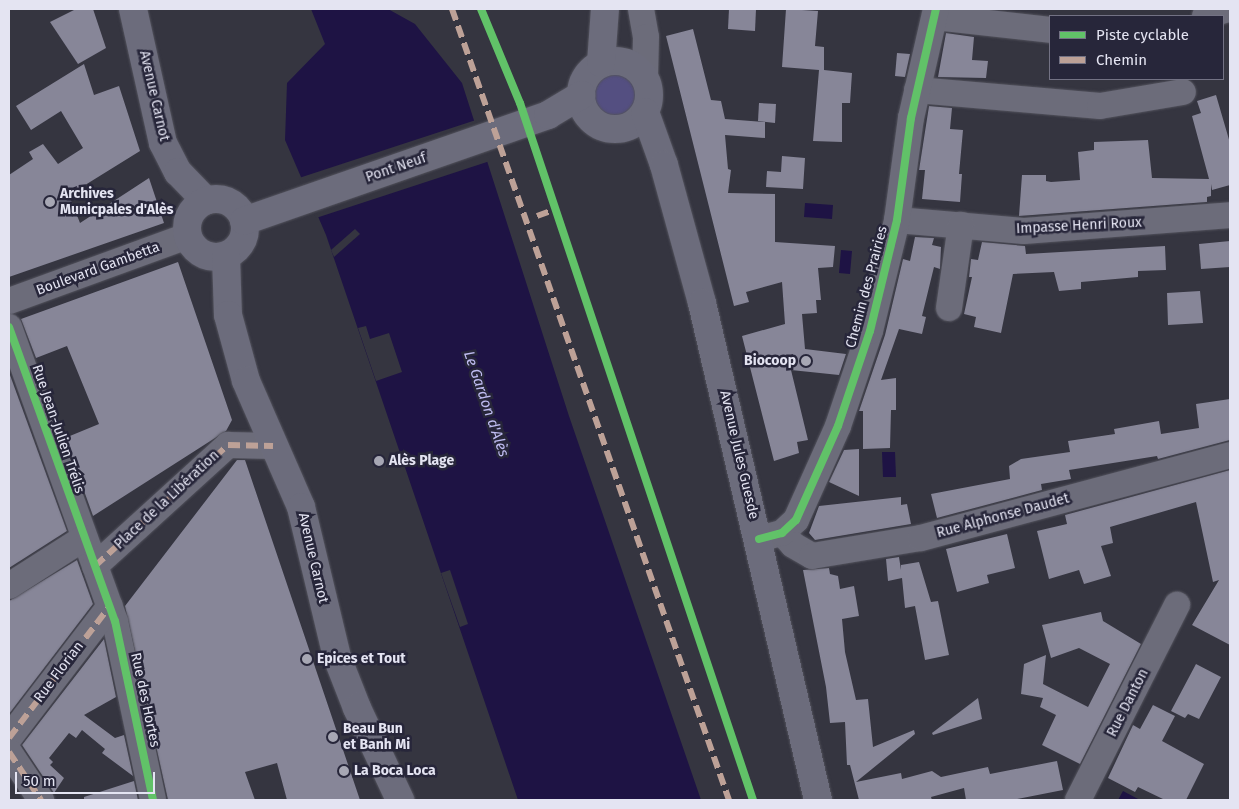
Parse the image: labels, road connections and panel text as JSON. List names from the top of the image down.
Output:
{
  "streets": {
    "main road": ["Avenue Carnot", "Pont Neuf", "Avenue Jules Guesde"],
    "street": [
      "Impasse Henri Roux",
      "Boulevard Gambetta",
      "Chemin des Prairies",
      "Rue Jean-Julien Trélis",
      "Place de la Libération",
      "Rue Alphonse Daudet",
      "Rue Florian",
      "Rue des Hortes",
      "Rue Danton"
    ]
  },
  "crossings": [
    ["Avenue Carnot", "Pont Neuf"],
    ["Avenue Carnot", "Boulevard Gambetta"],
    ["Avenue Carnot", "Place de la Libération"],
    ["Pont Neuf", "Boulevard Gambetta"],
    ["Pont Neuf", "Avenue Jules Guesde"],
    ["Impasse Henri Roux", "Chemin des Prairies"],
    ["Chemin des Prairies", "Avenue Jules Guesde"],
    ["Chemin des Prairies", "Rue Alphonse Daudet"],
    ["Rue Jean-Julien Trélis", "Place de la Libération"],
    ["Rue Jean-Julien Trélis", "Rue des Hortes"],
    ["Avenue Jules Guesde", "Rue Alphonse Daudet"],
    ["Place de la Libération", "Rue des Hortes"],
    ["Rue Florian", "Rue des Hortes"]
  ],
  "water": ["Le Gardon d'Alès"],
  "places": [
    "Archives Municpales d'Alès",
    "Biocoop",
    "Alès Plage",
    "Epices et Tout",
    "Beau Bun et Banh Mi",
    "La Boca Loca"
  ],
  "legend": ["Piste cyclable", "Chemin"],
  "scale_bar": "50 m"
}
